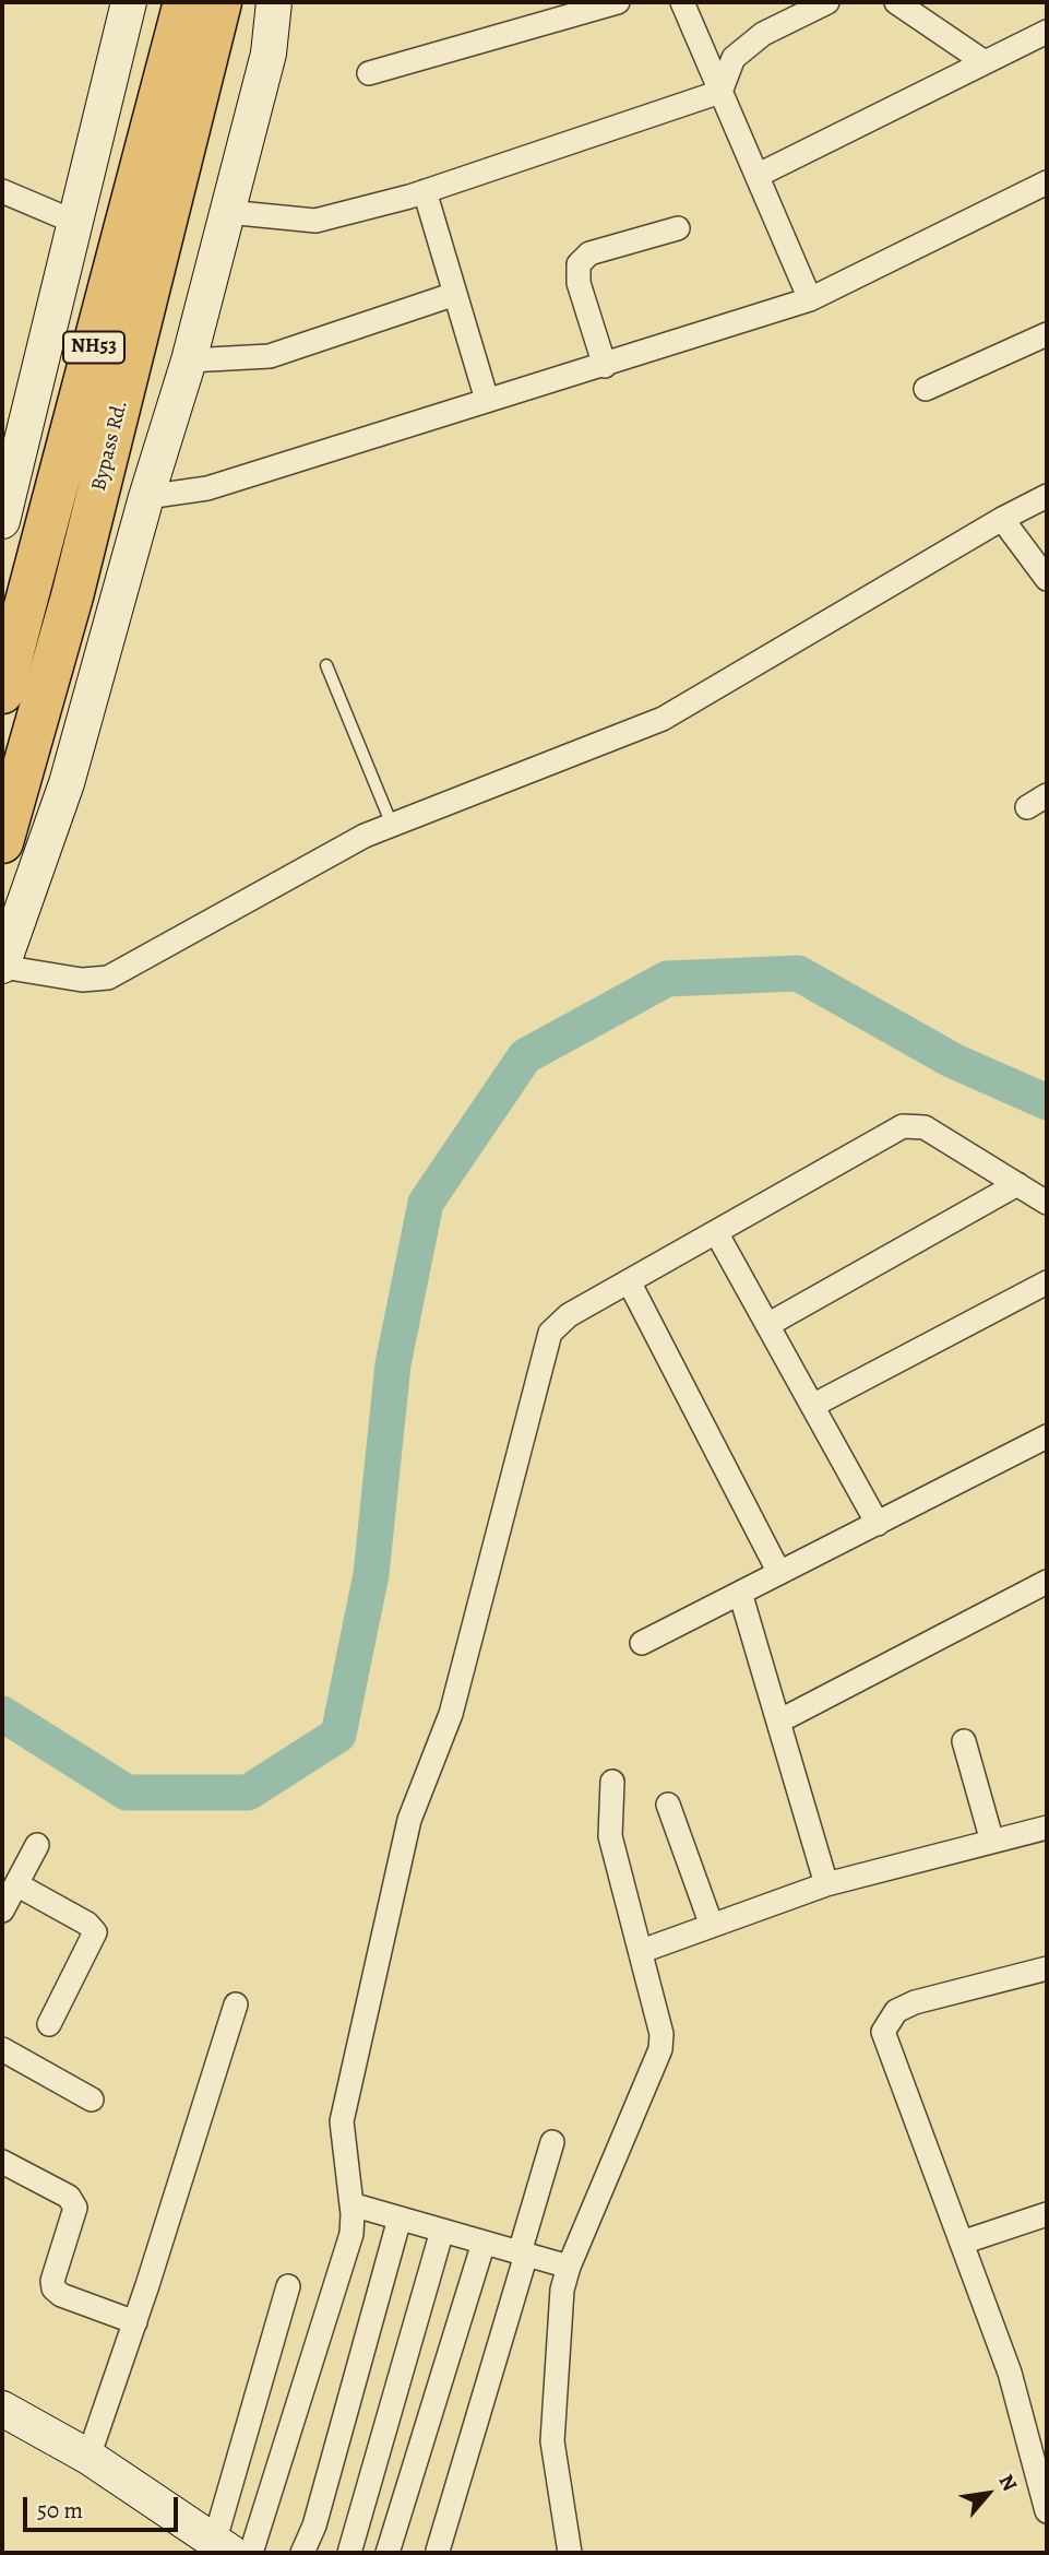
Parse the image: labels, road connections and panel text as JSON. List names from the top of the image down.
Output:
{
  "streets": {
    "highway": ["NH53", "Bypass Rd."]
  },
  "scale_bar": "50 m",
  "north": "top right"
}
